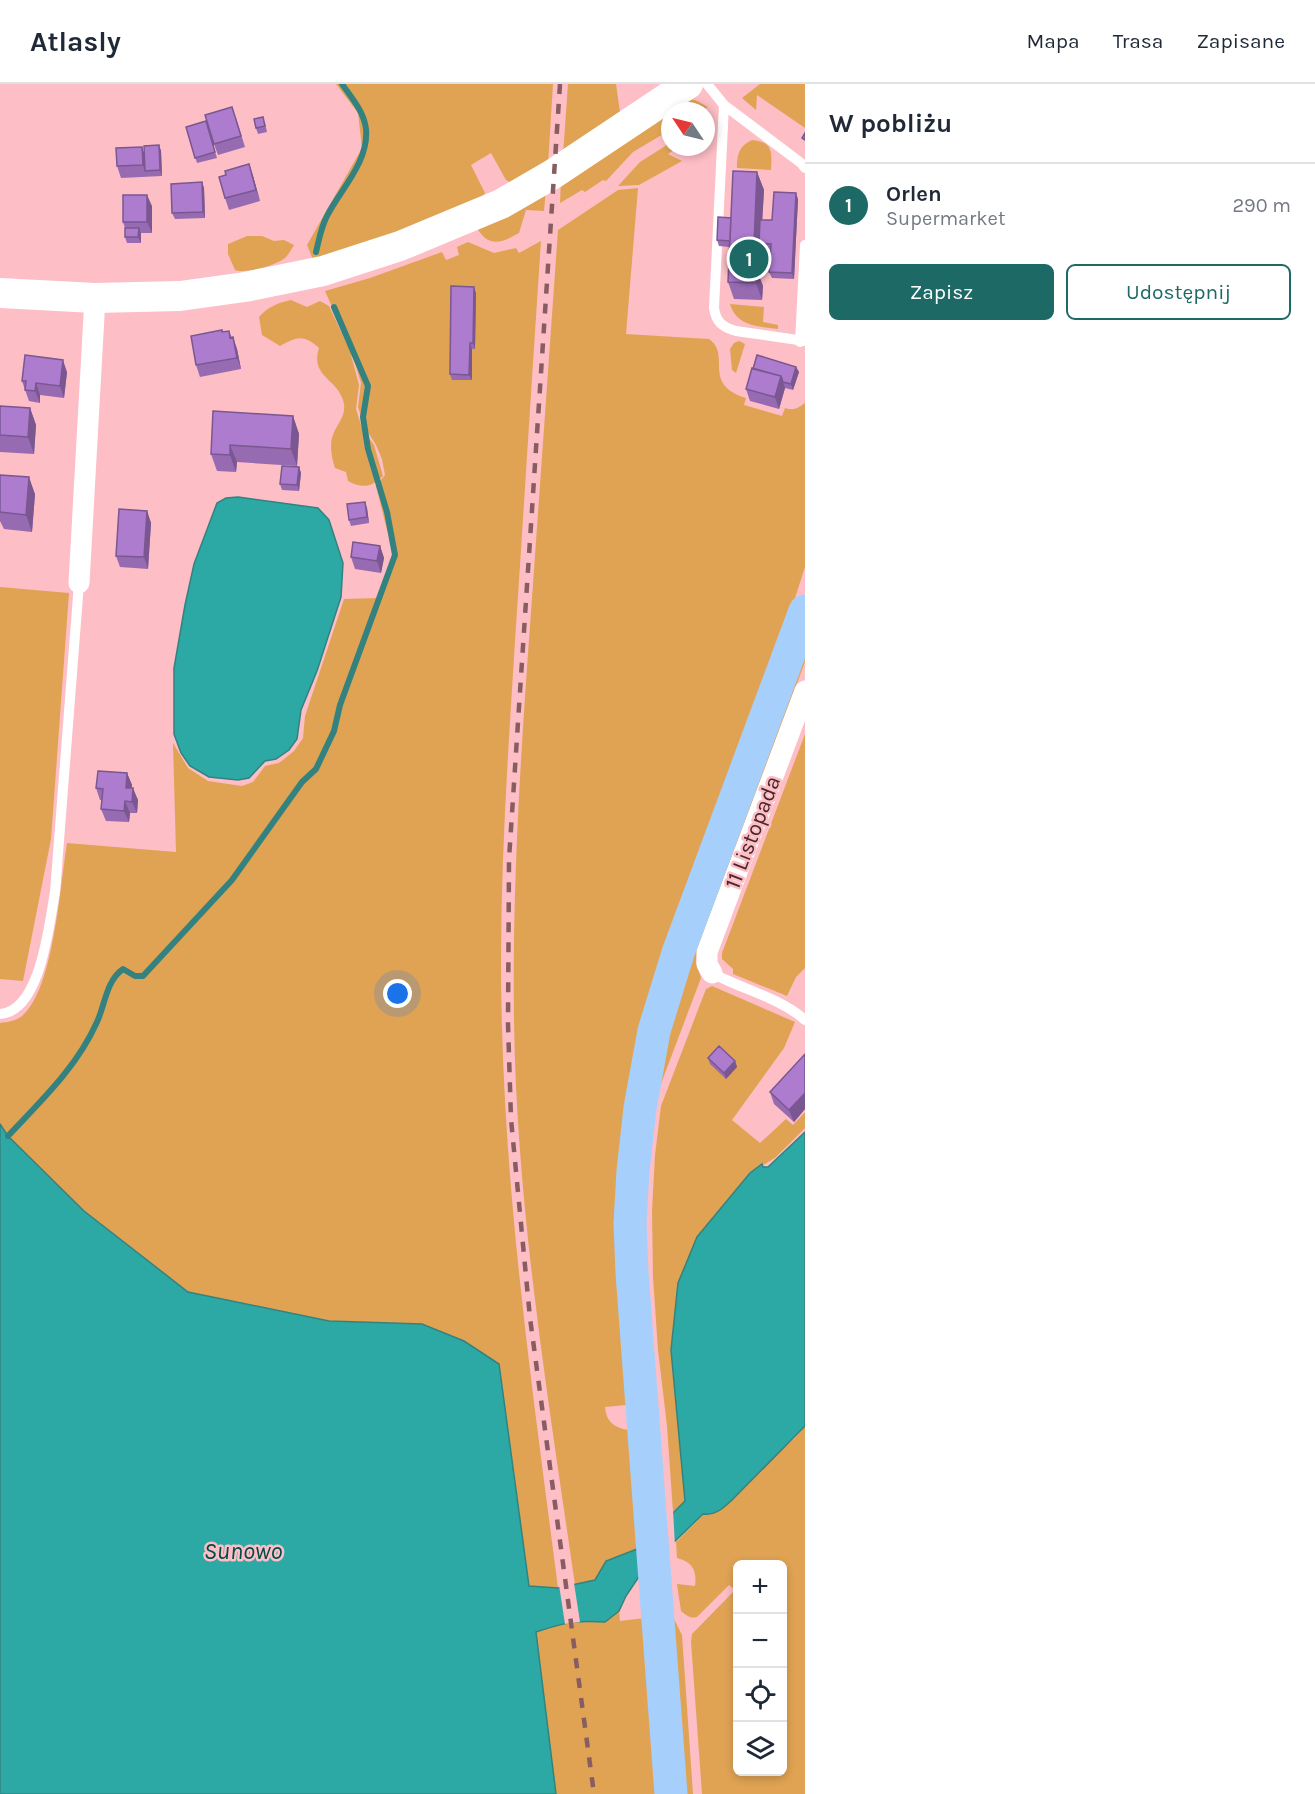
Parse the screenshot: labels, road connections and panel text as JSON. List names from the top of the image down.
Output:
{
  "streets": {
    "street": ["11 Listopada"]
  },
  "water": ["Sunowo"],
  "north": "top left",
  "page": {
    "header": "Atlasly",
    "nav": ["Mapa", "Trasa", "Zapisane"],
    "heading": "W pobliżu",
    "list": [
      {
        "mark": "1",
        "name": "Orlen",
        "note": "Supermarket",
        "value": "290 m"
      }
    ],
    "pins": "1",
    "buttons": ["Zapisz", "Udostępnij"],
    "map_buttons": ["+", "−"]
  }
}
